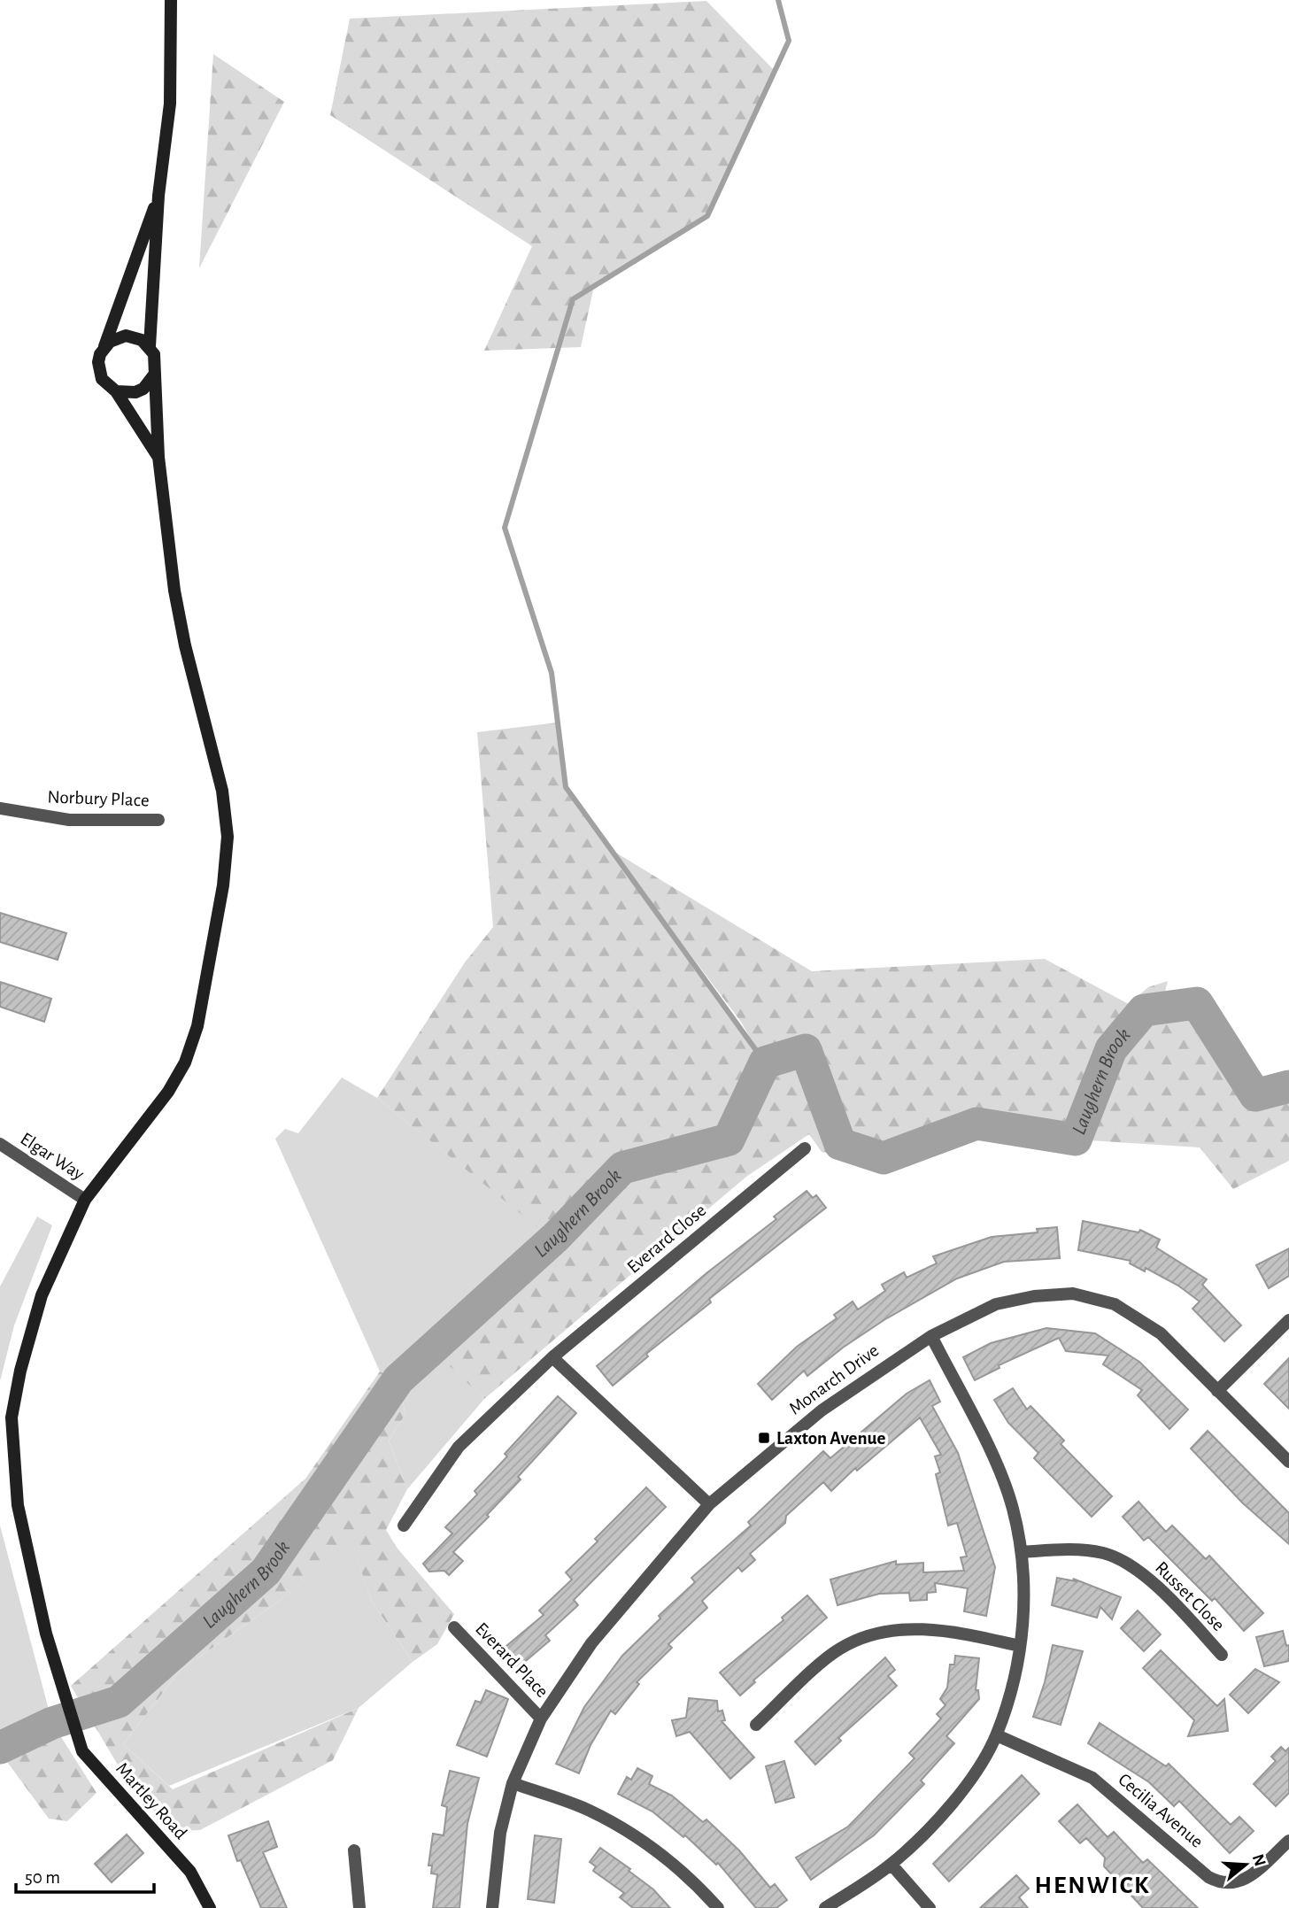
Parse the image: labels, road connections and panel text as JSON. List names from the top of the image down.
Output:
{
  "streets": {
    "main road": ["Martley Road"],
    "street": [
      "Norbury Place",
      "Elgar Way",
      "Everard Close",
      "Monarch Drive",
      "Russet Close",
      "Everard Place",
      "Cecilia Avenue"
    ]
  },
  "crossings": [
    ["Elgar Way", "Martley Road"],
    ["Monarch Drive", "Everard Place"]
  ],
  "districts": ["HENWICK"],
  "water": ["Laughern Brook"],
  "places": {
    "transit": ["Laxton Avenue"]
  },
  "scale_bar": "50 m",
  "north": "right"
}
